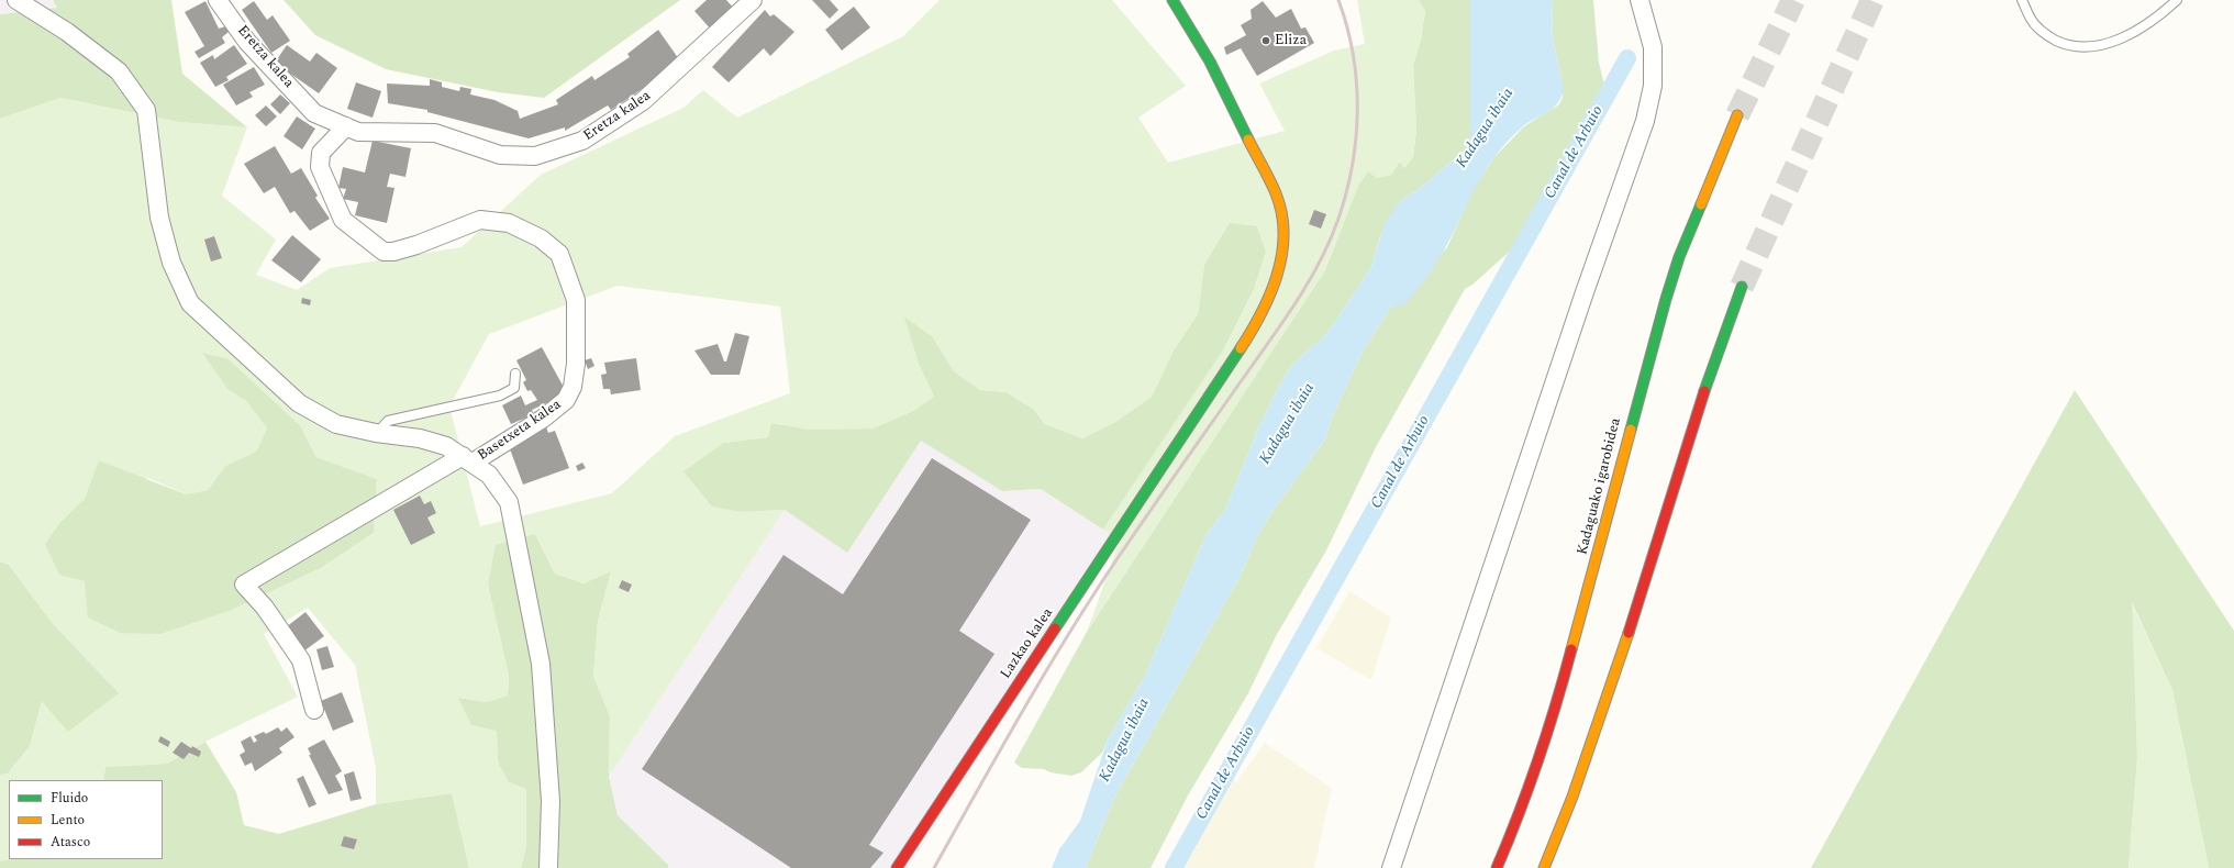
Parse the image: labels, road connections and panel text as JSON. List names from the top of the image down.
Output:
{
  "streets": {
    "main road": ["Kadaguako igarobidea", "Lazkao kalea"],
    "street": ["Eretza kalea", "Basetxeta kalea"]
  },
  "crossings": [
    ["Eretza kalea", "Basetxeta kalea"]
  ],
  "water": ["Kadagua ibaia", "Canal de Arbuio"],
  "places": ["Eliza"],
  "legend": ["Fluido", "Lento", "Atasco"]
}
